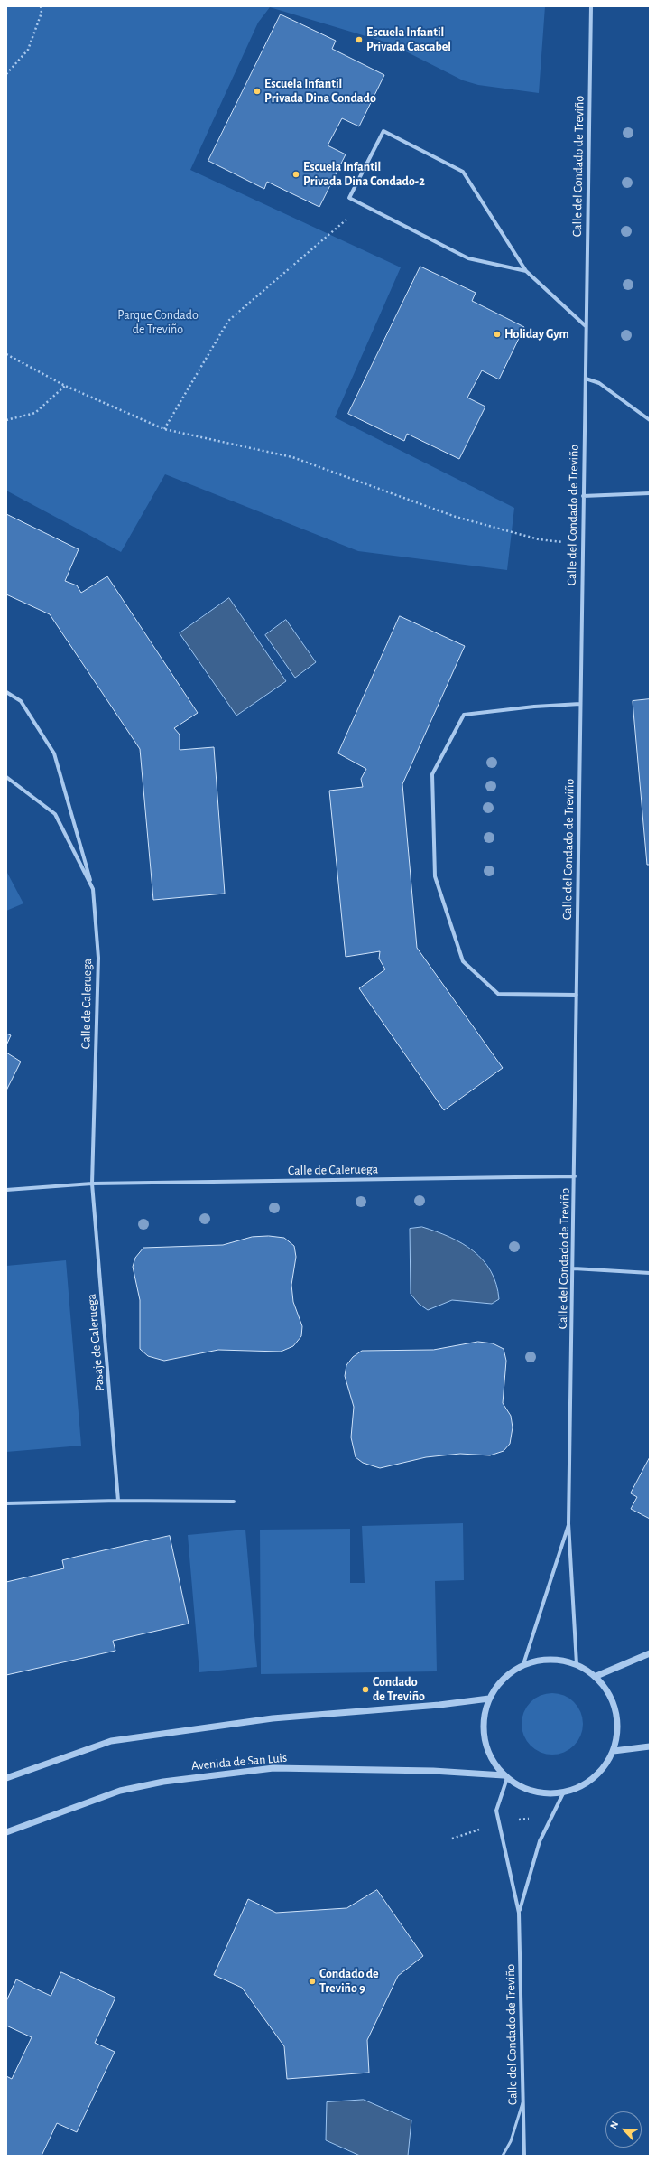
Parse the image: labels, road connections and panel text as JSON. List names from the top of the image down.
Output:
{
  "streets": {
    "street": [
      "Calle del Condado de Treviño",
      "Calle de Caleruega",
      "Pasaje de Caleruega",
      "Avenida de San Luis"
    ]
  },
  "crossings": [
    ["Calle del Condado de Treviño", "Calle de Caleruega"],
    ["Calle del Condado de Treviño", "Avenida de San Luis"],
    ["Calle de Caleruega", "Pasaje de Caleruega"]
  ],
  "parks": ["Parque Condado de Treviño"],
  "places": [
    "Escuela Infantil Privada Cascabel",
    "Escuela Infantil Privada Dina Condado",
    "Escuela Infantil Privada Dina Condado-2",
    "Holiday Gym",
    "Condado de Treviño",
    "Condado de Treviño 9"
  ],
  "north": "top left"
}
